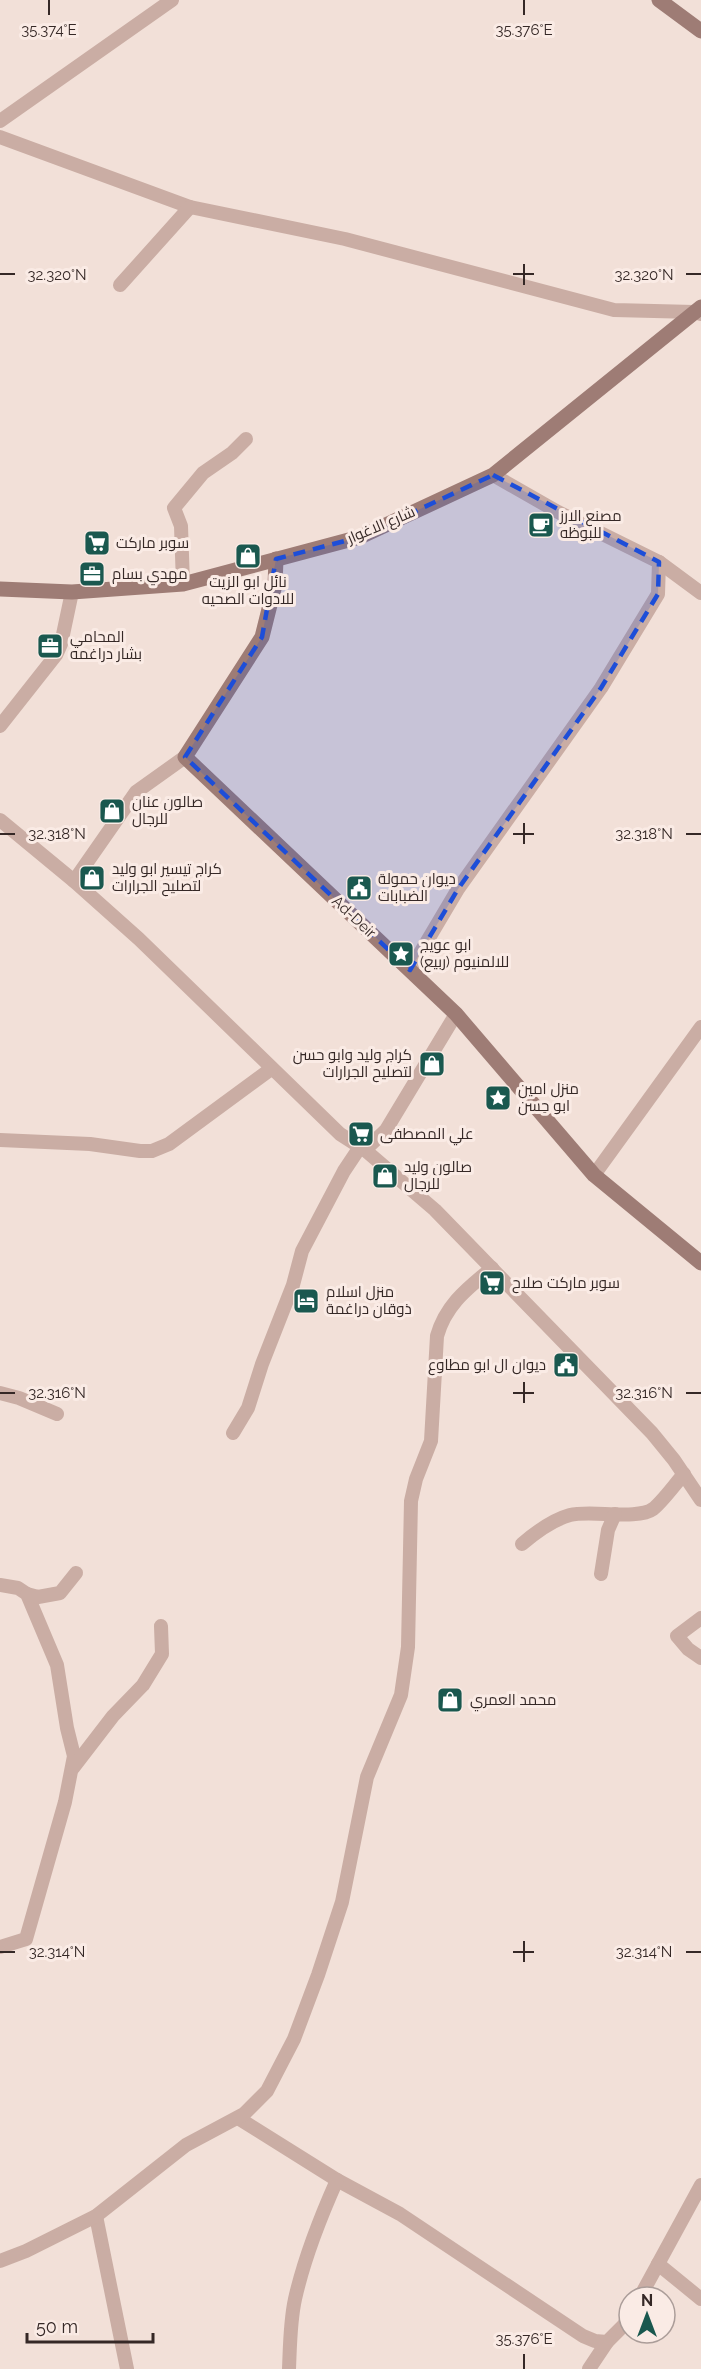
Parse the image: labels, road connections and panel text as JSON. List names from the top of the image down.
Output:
{
  "streets": {
    "street": ["شارع الاغوار", "Ad-Deir"]
  },
  "places": {
    "cafe": ["مصنع الارز للبوظه"],
    "supermarket": ["سوبر ماركت", "علي المصطفى", "سوبر ماركت صلاح"],
    "shop": [
      "نائل ابو الزيت للادوات الصحيه",
      "صالون عنان للرجال",
      "كراج تيسير ابو وليد لتصليح الجرارات",
      "كراج وليد وابو حسن لتصليح الجرارات",
      "صالون وليد للرجال",
      "محمد العمري"
    ],
    "office": ["مهدي بسام", "المحامي بشار دراغمه"],
    "public building": ["ديوان حمولة الضبابات", "ديوان ال ابو مطاوع"],
    "place": ["ابو عويج للالمنيوم (ربيع)", "منزل امين ابو حِسن"],
    "hotel": ["منزل اسلام ذوقان دراغمة"]
  },
  "scale_bar": "50 m",
  "north": "top",
  "coordinates": [
    "35.374°E",
    "35.376°E",
    "32.320°N",
    "32.318°N",
    "32.316°N",
    "32.314°N"
  ]
}
